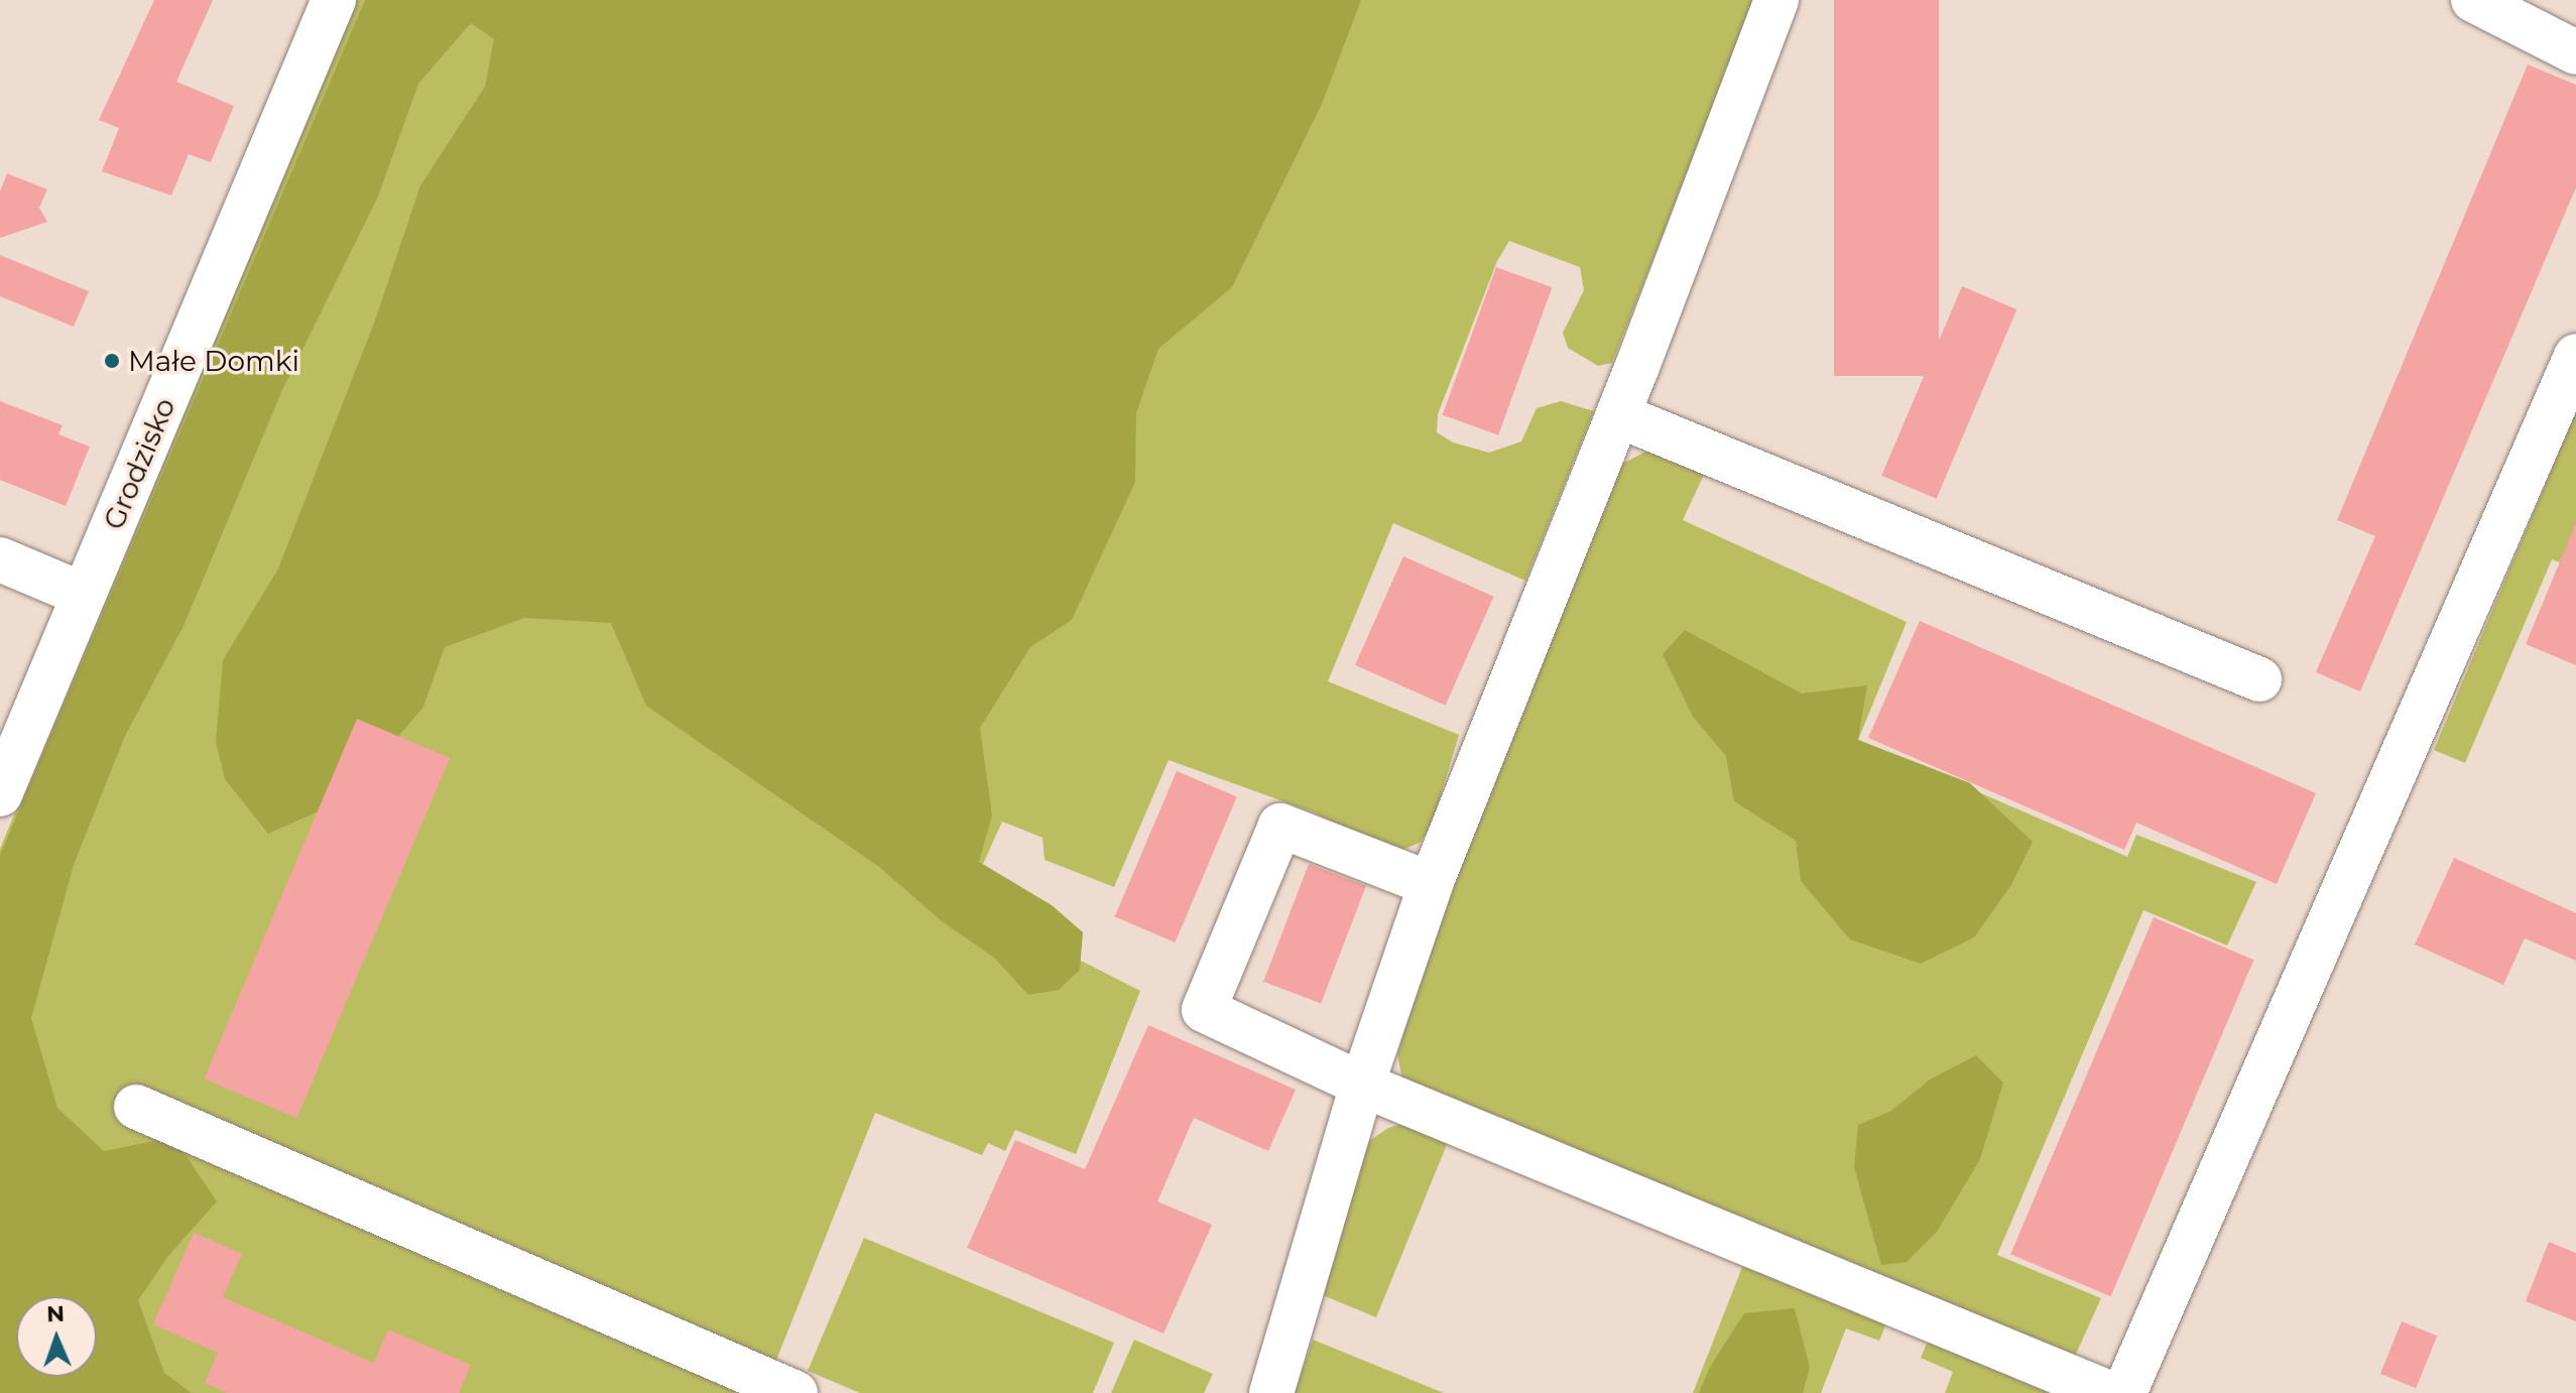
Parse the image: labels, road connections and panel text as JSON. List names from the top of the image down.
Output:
{
  "streets": {
    "street": ["Grodzisko"]
  },
  "places": ["Małe Domki"],
  "north": "top"
}
